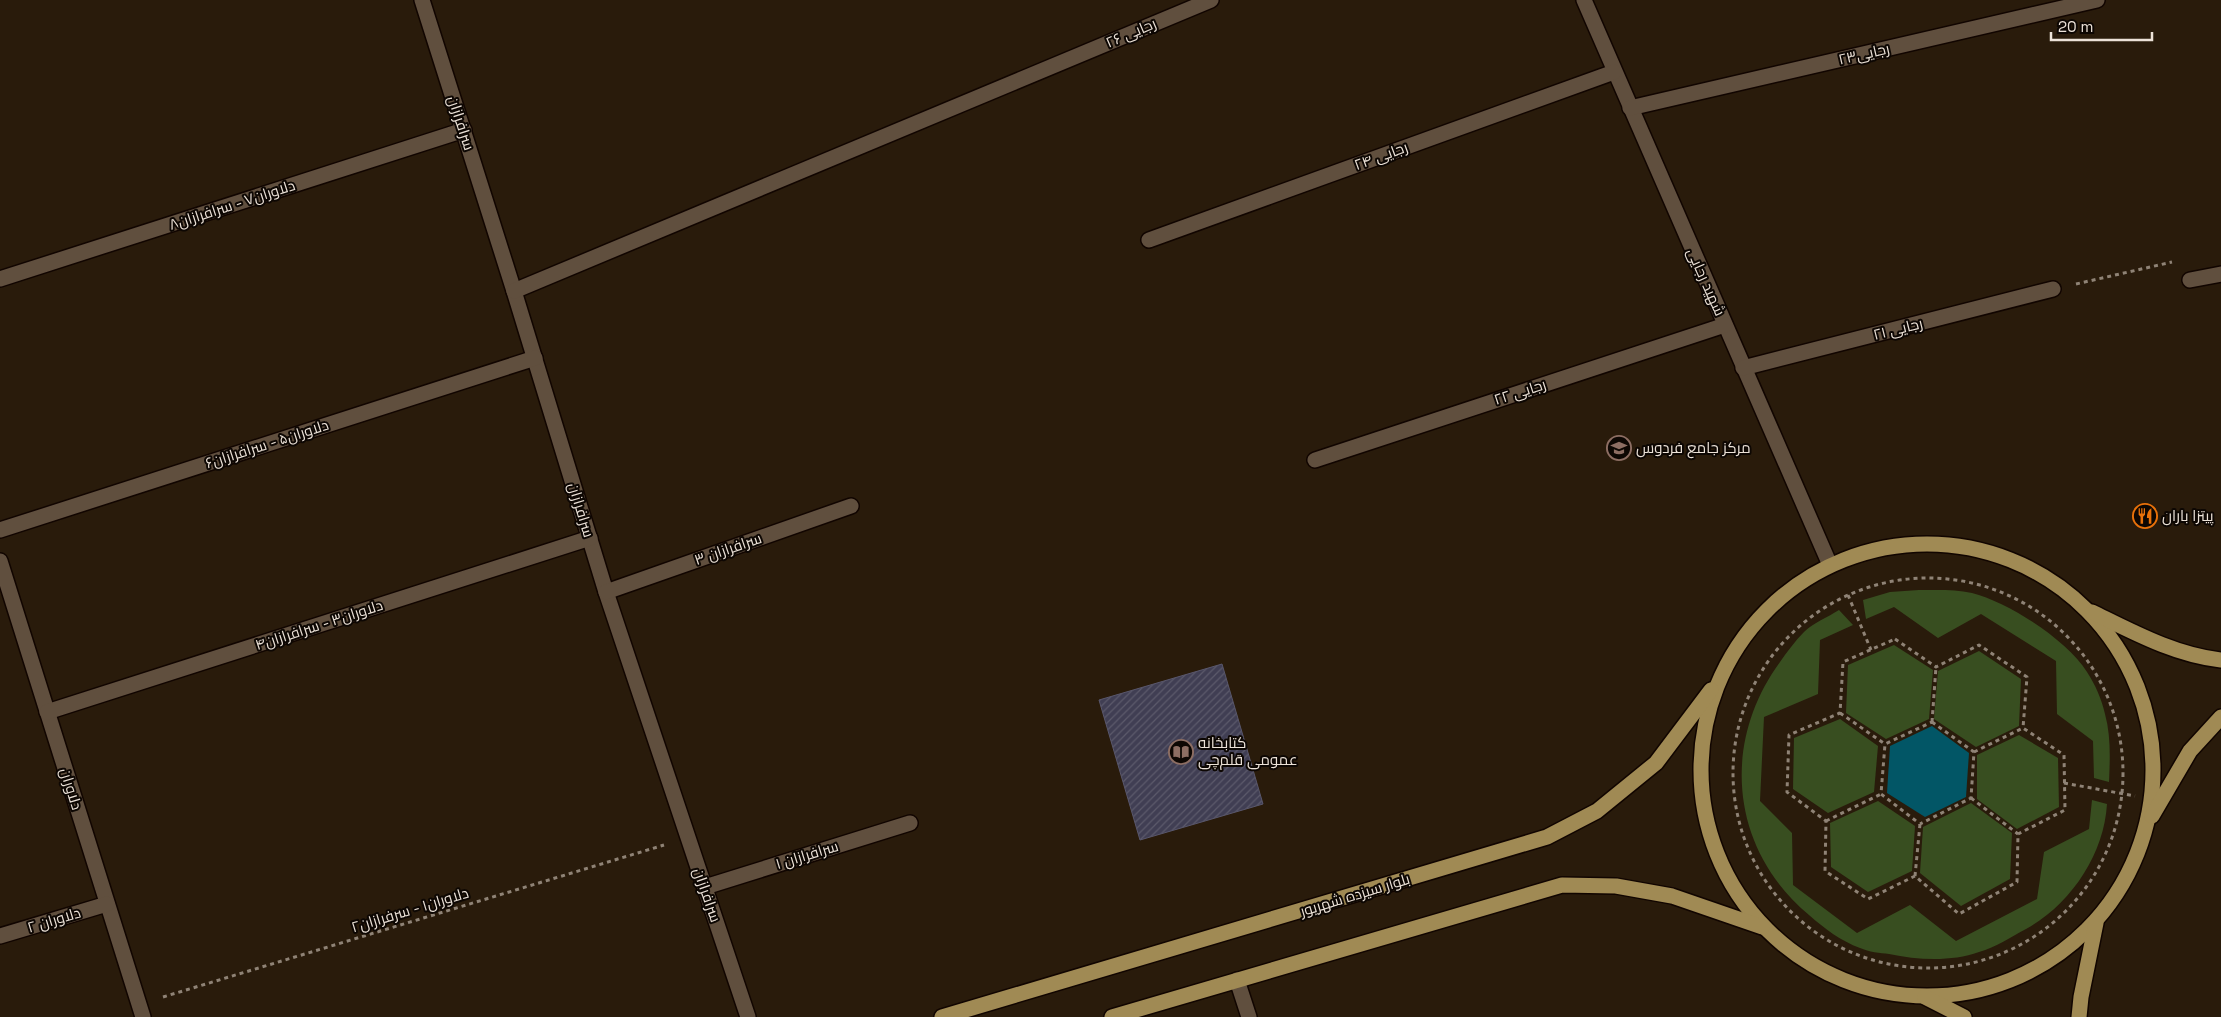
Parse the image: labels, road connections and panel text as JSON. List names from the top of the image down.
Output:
{
  "streets": {
    "main road": ["بلوار سیزده شهریور"],
    "street": [
      "رجایی ۲۶",
      "رجایی۲۳",
      "سرافرازان",
      "رجایی ۲۴",
      "دلاوران۷ - سرافرازان۸",
      "شهید رجایی",
      "رجایی ۲۱",
      "رجایی ۲۲",
      "دلاوران۵ - سرافرازان۶",
      "سرافرازان ۳",
      "دلاوران۳ - سرافرازان۴",
      "دلاوران",
      "سرافرازان ۱",
      "دلاوران ۲"
    ],
    "path": ["دلاوران۱ - سرفرازان۲"]
  },
  "crossings": [
    ["رجایی ۲۶", "سرافرازان"],
    ["رجایی۲۳", "شهید رجایی"],
    ["سرافرازان", "دلاوران۷ - سرافرازان۸"],
    ["سرافرازان", "دلاوران۵ - سرافرازان۶"],
    ["سرافرازان", "سرافرازان ۳"],
    ["سرافرازان", "دلاوران۳ - سرافرازان۴"],
    ["سرافرازان", "سرافرازان ۱"],
    ["سرافرازان", "دلاوران۱ - سرفرازان۲"],
    ["رجایی ۲۴", "شهید رجایی"],
    ["شهید رجایی", "رجایی ۲۱"],
    ["شهید رجایی", "رجایی ۲۲"],
    ["دلاوران۳ - سرافرازان۴", "دلاوران"],
    ["دلاوران", "دلاوران۱ - سرفرازان۲"],
    ["دلاوران", "دلاوران ۲"]
  ],
  "places": {
    "school or university": ["مرکز جامع فردوس"],
    "restaurant": ["پیتزا باران"],
    "library": ["کتابخانه عمومی قلم‌چی"]
  },
  "scale_bar": "20 m"
}
